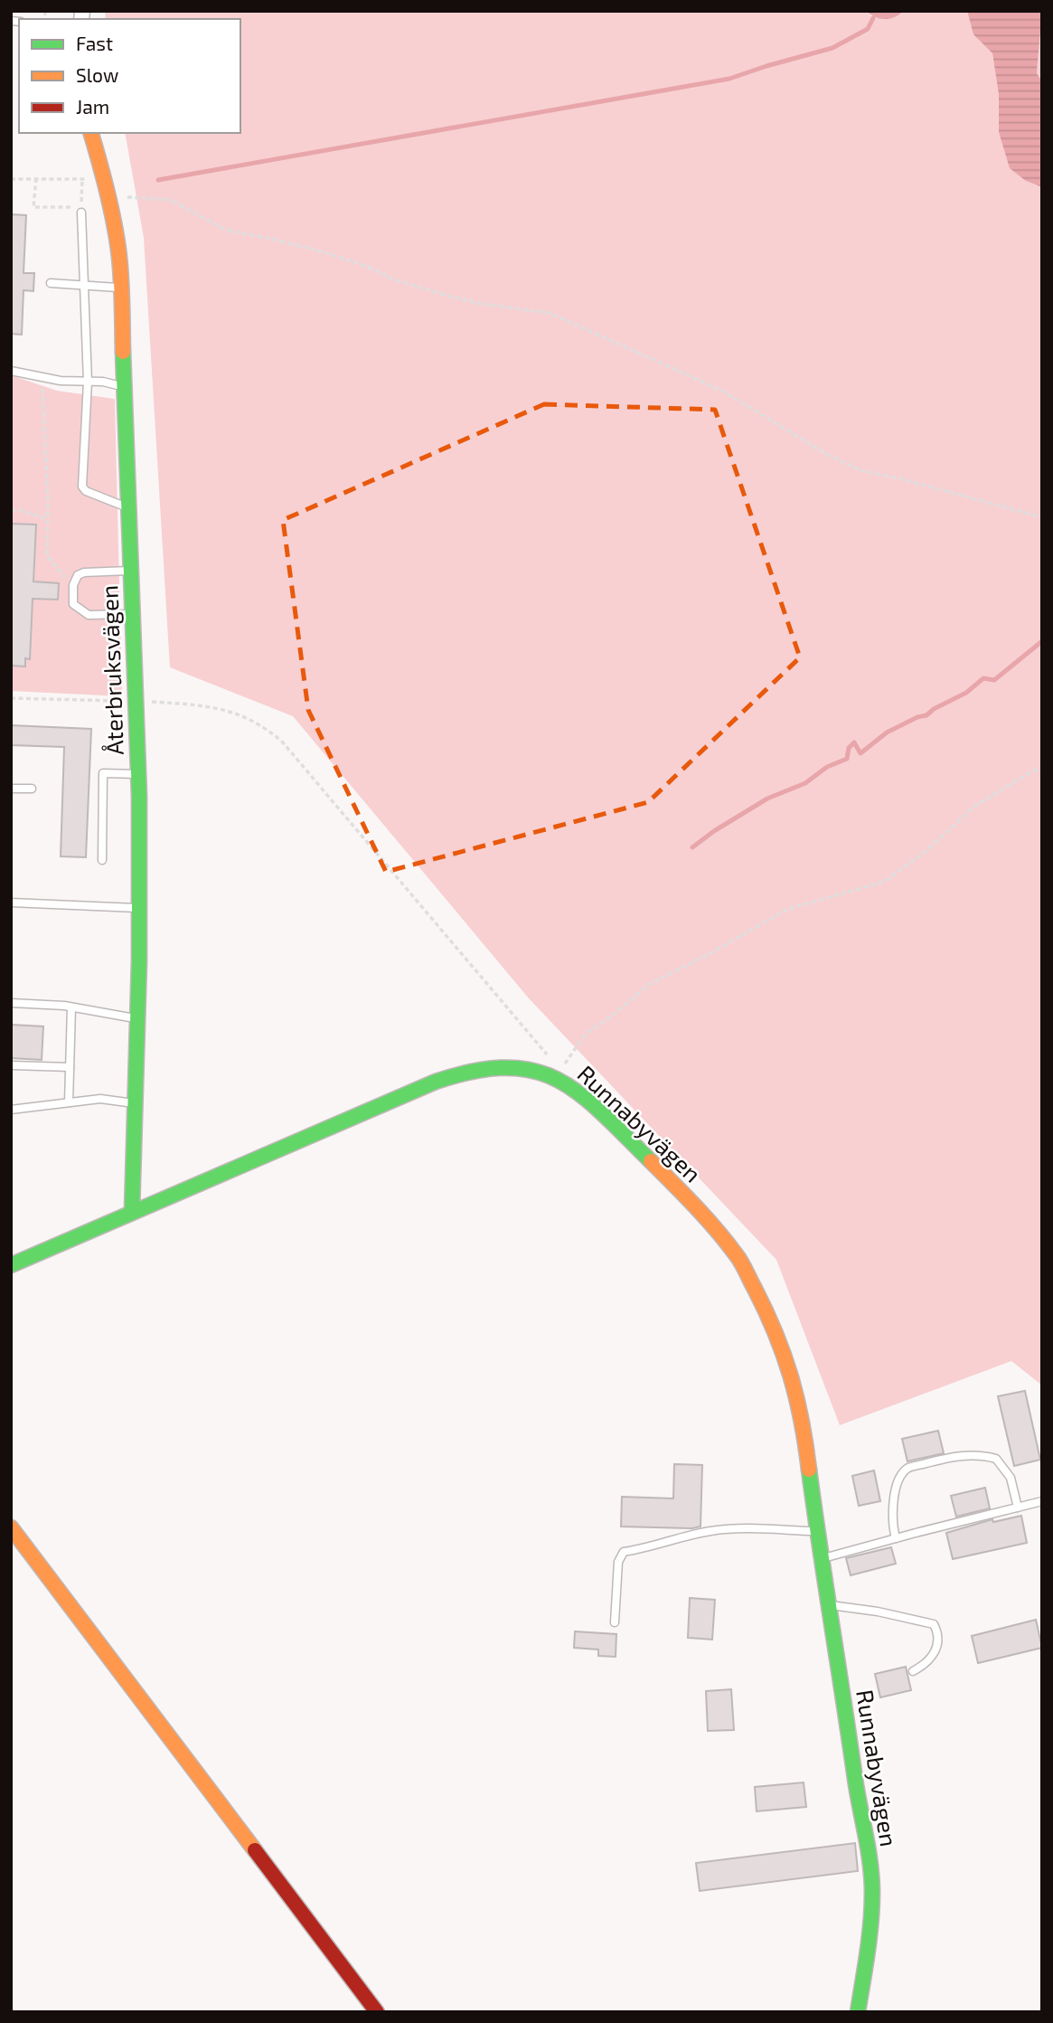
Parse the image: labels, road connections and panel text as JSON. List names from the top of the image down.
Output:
{
  "streets": {
    "street": ["Återbruksvägen", "Runnabyvägen"]
  },
  "crossings": [
    ["Återbruksvägen", "Runnabyvägen"]
  ],
  "legend": ["Fast", "Slow", "Jam"]
}
